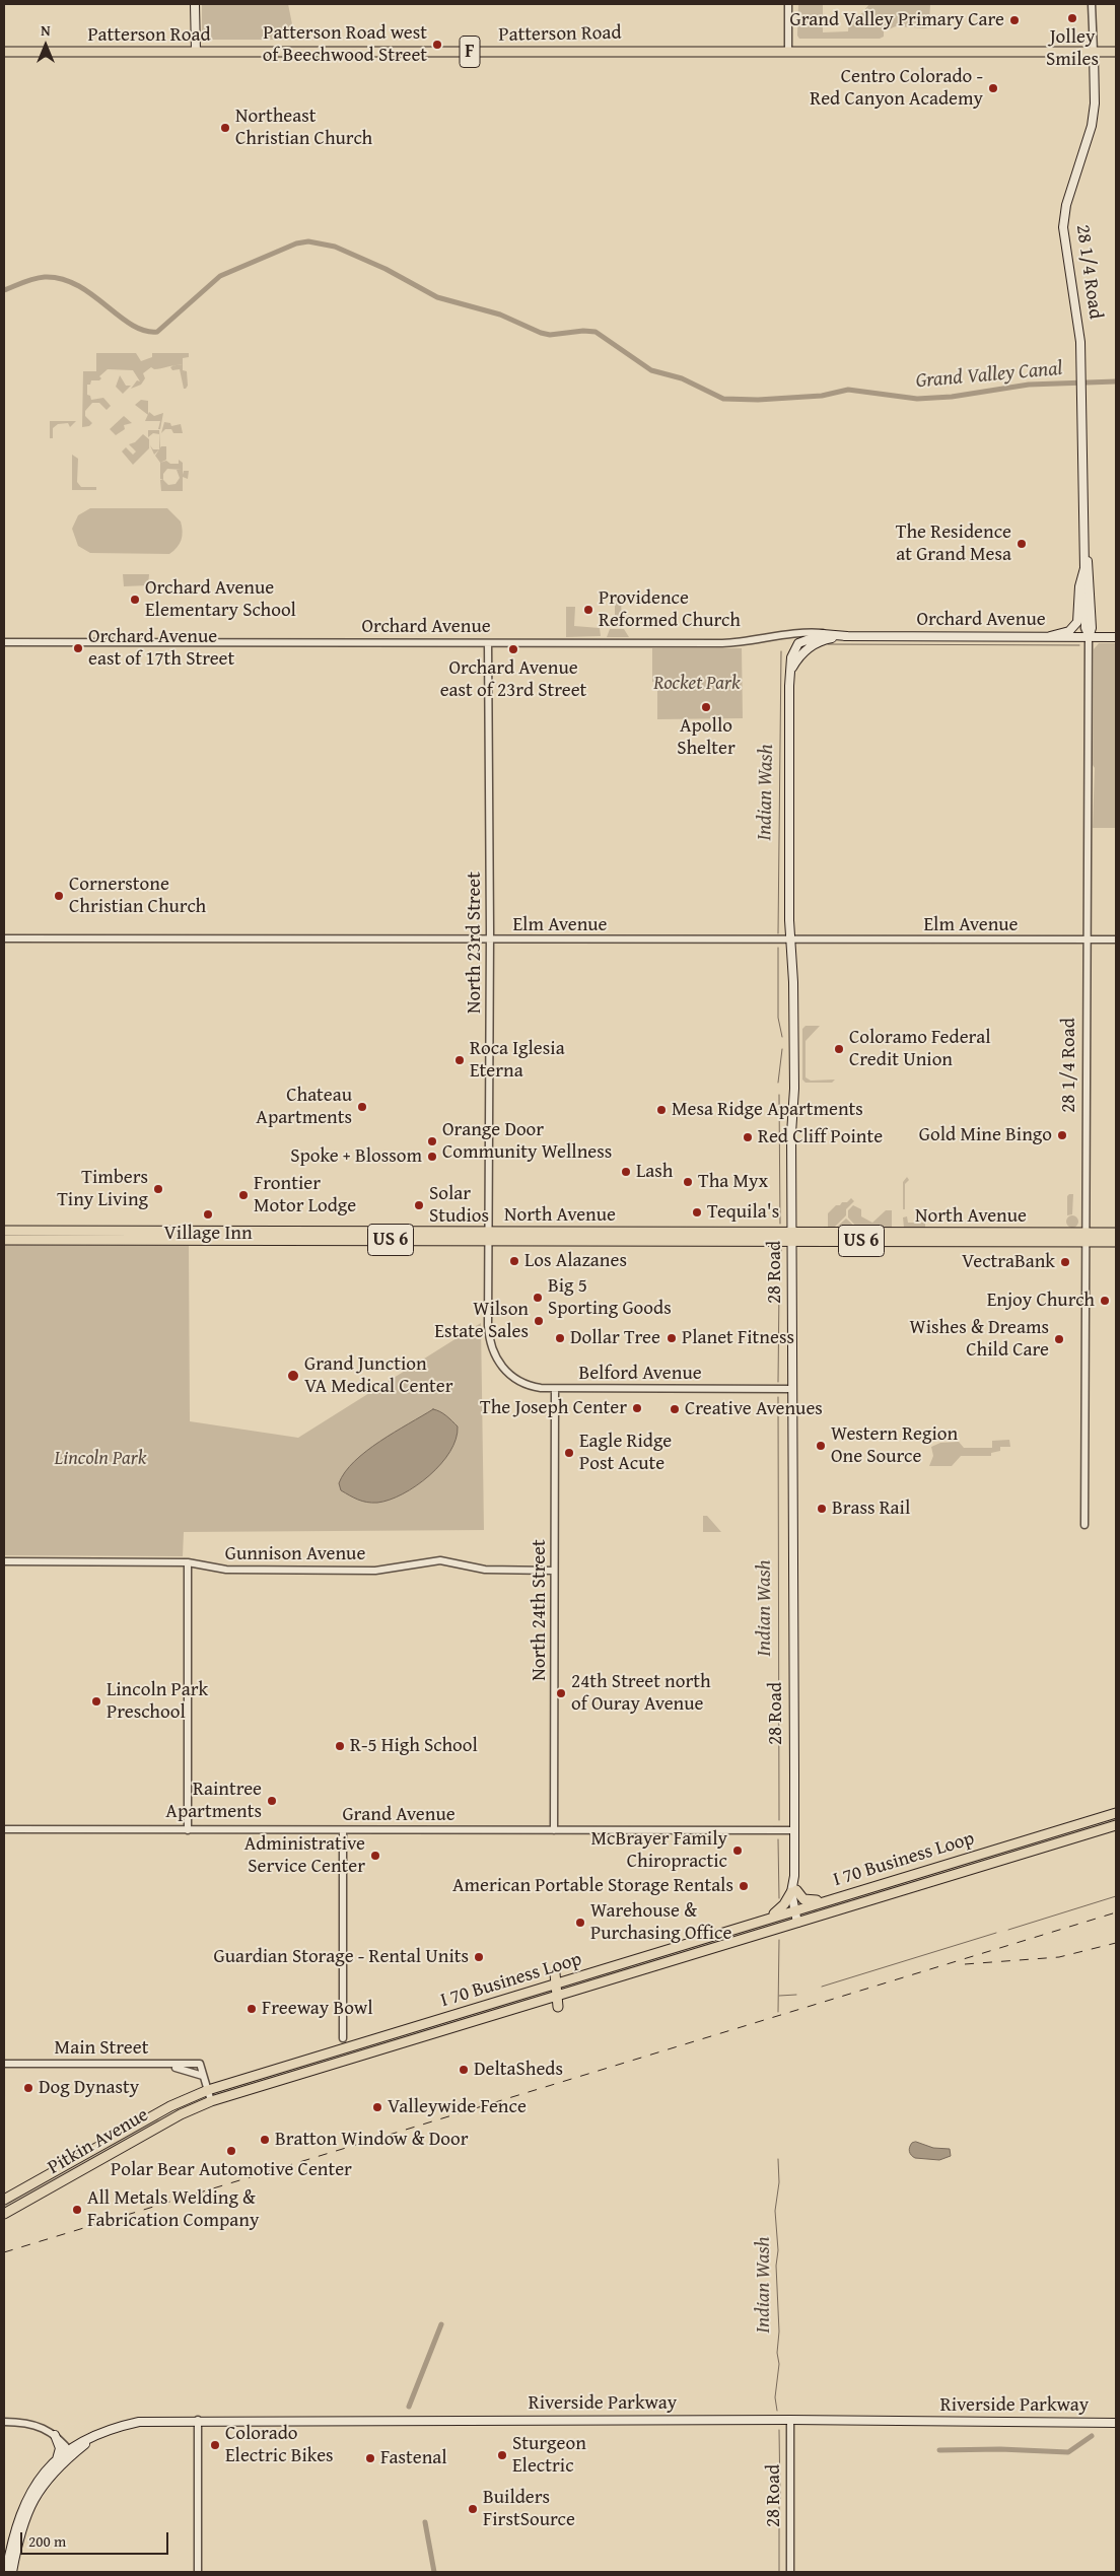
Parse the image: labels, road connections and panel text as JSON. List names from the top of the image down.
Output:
{
  "streets": {
    "main road": [
      "Patterson Road",
      "F",
      "28 1/4 Road",
      "Orchard Avenue",
      "North Avenue",
      "US 6",
      "28 Road",
      "I 70 Business Loop",
      "Pitkin Avenue",
      "Riverside Parkway"
    ],
    "street": [
      "Elm Avenue",
      "North 23rd Street",
      "Belford Avenue",
      "Gunnison Avenue",
      "North 24th Street",
      "Grand Avenue",
      "Main Street"
    ]
  },
  "crossings": [
    ["Patterson Road", "28 1/4 Road"],
    ["28 1/4 Road", "Orchard Avenue"],
    ["28 1/4 Road", "Elm Avenue"],
    ["28 1/4 Road", "North Avenue"],
    ["Orchard Avenue", "North 23rd Street"],
    ["Orchard Avenue", "28 Road"],
    ["Elm Avenue", "North 23rd Street"],
    ["Elm Avenue", "28 Road"],
    ["North 23rd Street", "North Avenue"],
    ["North 23rd Street", "Belford Avenue"],
    ["North Avenue", "28 Road"],
    ["28 Road", "Belford Avenue"],
    ["28 Road", "Grand Avenue"],
    ["28 Road", "I 70 Business Loop"],
    ["28 Road", "Riverside Parkway"],
    ["Belford Avenue", "North 24th Street"],
    ["Gunnison Avenue", "North 24th Street"],
    ["North 24th Street", "Grand Avenue"],
    ["I 70 Business Loop", "Pitkin Avenue"]
  ],
  "water": ["Grand Valley Canal", "Indian Wash"],
  "parks": ["Rocket Park", "Lincoln Park"],
  "places": [
    "Jolley Smiles",
    "Grand Valley Primary Care",
    "Patterson Road west of Beechwood Street",
    "Centro Colorado - Red Canyon Academy",
    "Northeast Christian Church",
    "The Residence at Grand Mesa",
    "Orchard Avenue Elementary School",
    "Providence Reformed Church",
    "Orchard Avenue east of 17th Street",
    "Orchard Avenue east of 23rd Street",
    "Apollo Shelter",
    "Cornerstone Christian Church",
    "Coloramo Federal Credit Union",
    "Roca Iglesia Eterna",
    "Chateau Apartments",
    "Mesa Ridge Apartments",
    "Gold Mine Bingo",
    "Red Cliff Pointe",
    "Orange Door Community Wellness",
    "Spoke + Blossom",
    "Lash",
    "Tha Myx",
    "Timbers Tiny Living",
    "Frontier Motor Lodge",
    "Solar Studios",
    "Tequila's",
    "Village Inn",
    "Los Alazanes",
    "VectraBank",
    "Big 5 Sporting Goods",
    "Enjoy Church",
    "Wilson Estate Sales",
    "Dollar Tree",
    "Planet Fitness",
    "Wishes & Dreams Child Care",
    "Grand Junction VA Medical Center",
    "The Joseph Center",
    "Creative Avenues",
    "Western Region One Source",
    "Eagle Ridge Post Acute",
    "Brass Rail",
    "24th Street north of Ouray Avenue",
    "Lincoln Park Preschool",
    "R-5 High School",
    "Raintree Apartments",
    "McBrayer Family Chiropractic",
    "Administrative Service Center",
    "American Portable Storage Rentals",
    "Warehouse & Purchasing Office",
    "Guardian Storage - Rental Units",
    "Freeway Bowl",
    "DeltaSheds",
    "Dog Dynasty",
    "Valleywide Fence",
    "Bratton Window & Door",
    "Polar Bear Automotive Center",
    "All Metals Welding & Fabrication Company",
    "Colorado Electric Bikes",
    "Sturgeon Electric",
    "Fastenal",
    "Builders FirstSource"
  ],
  "scale_bar": "200 m",
  "north": "top"
}
